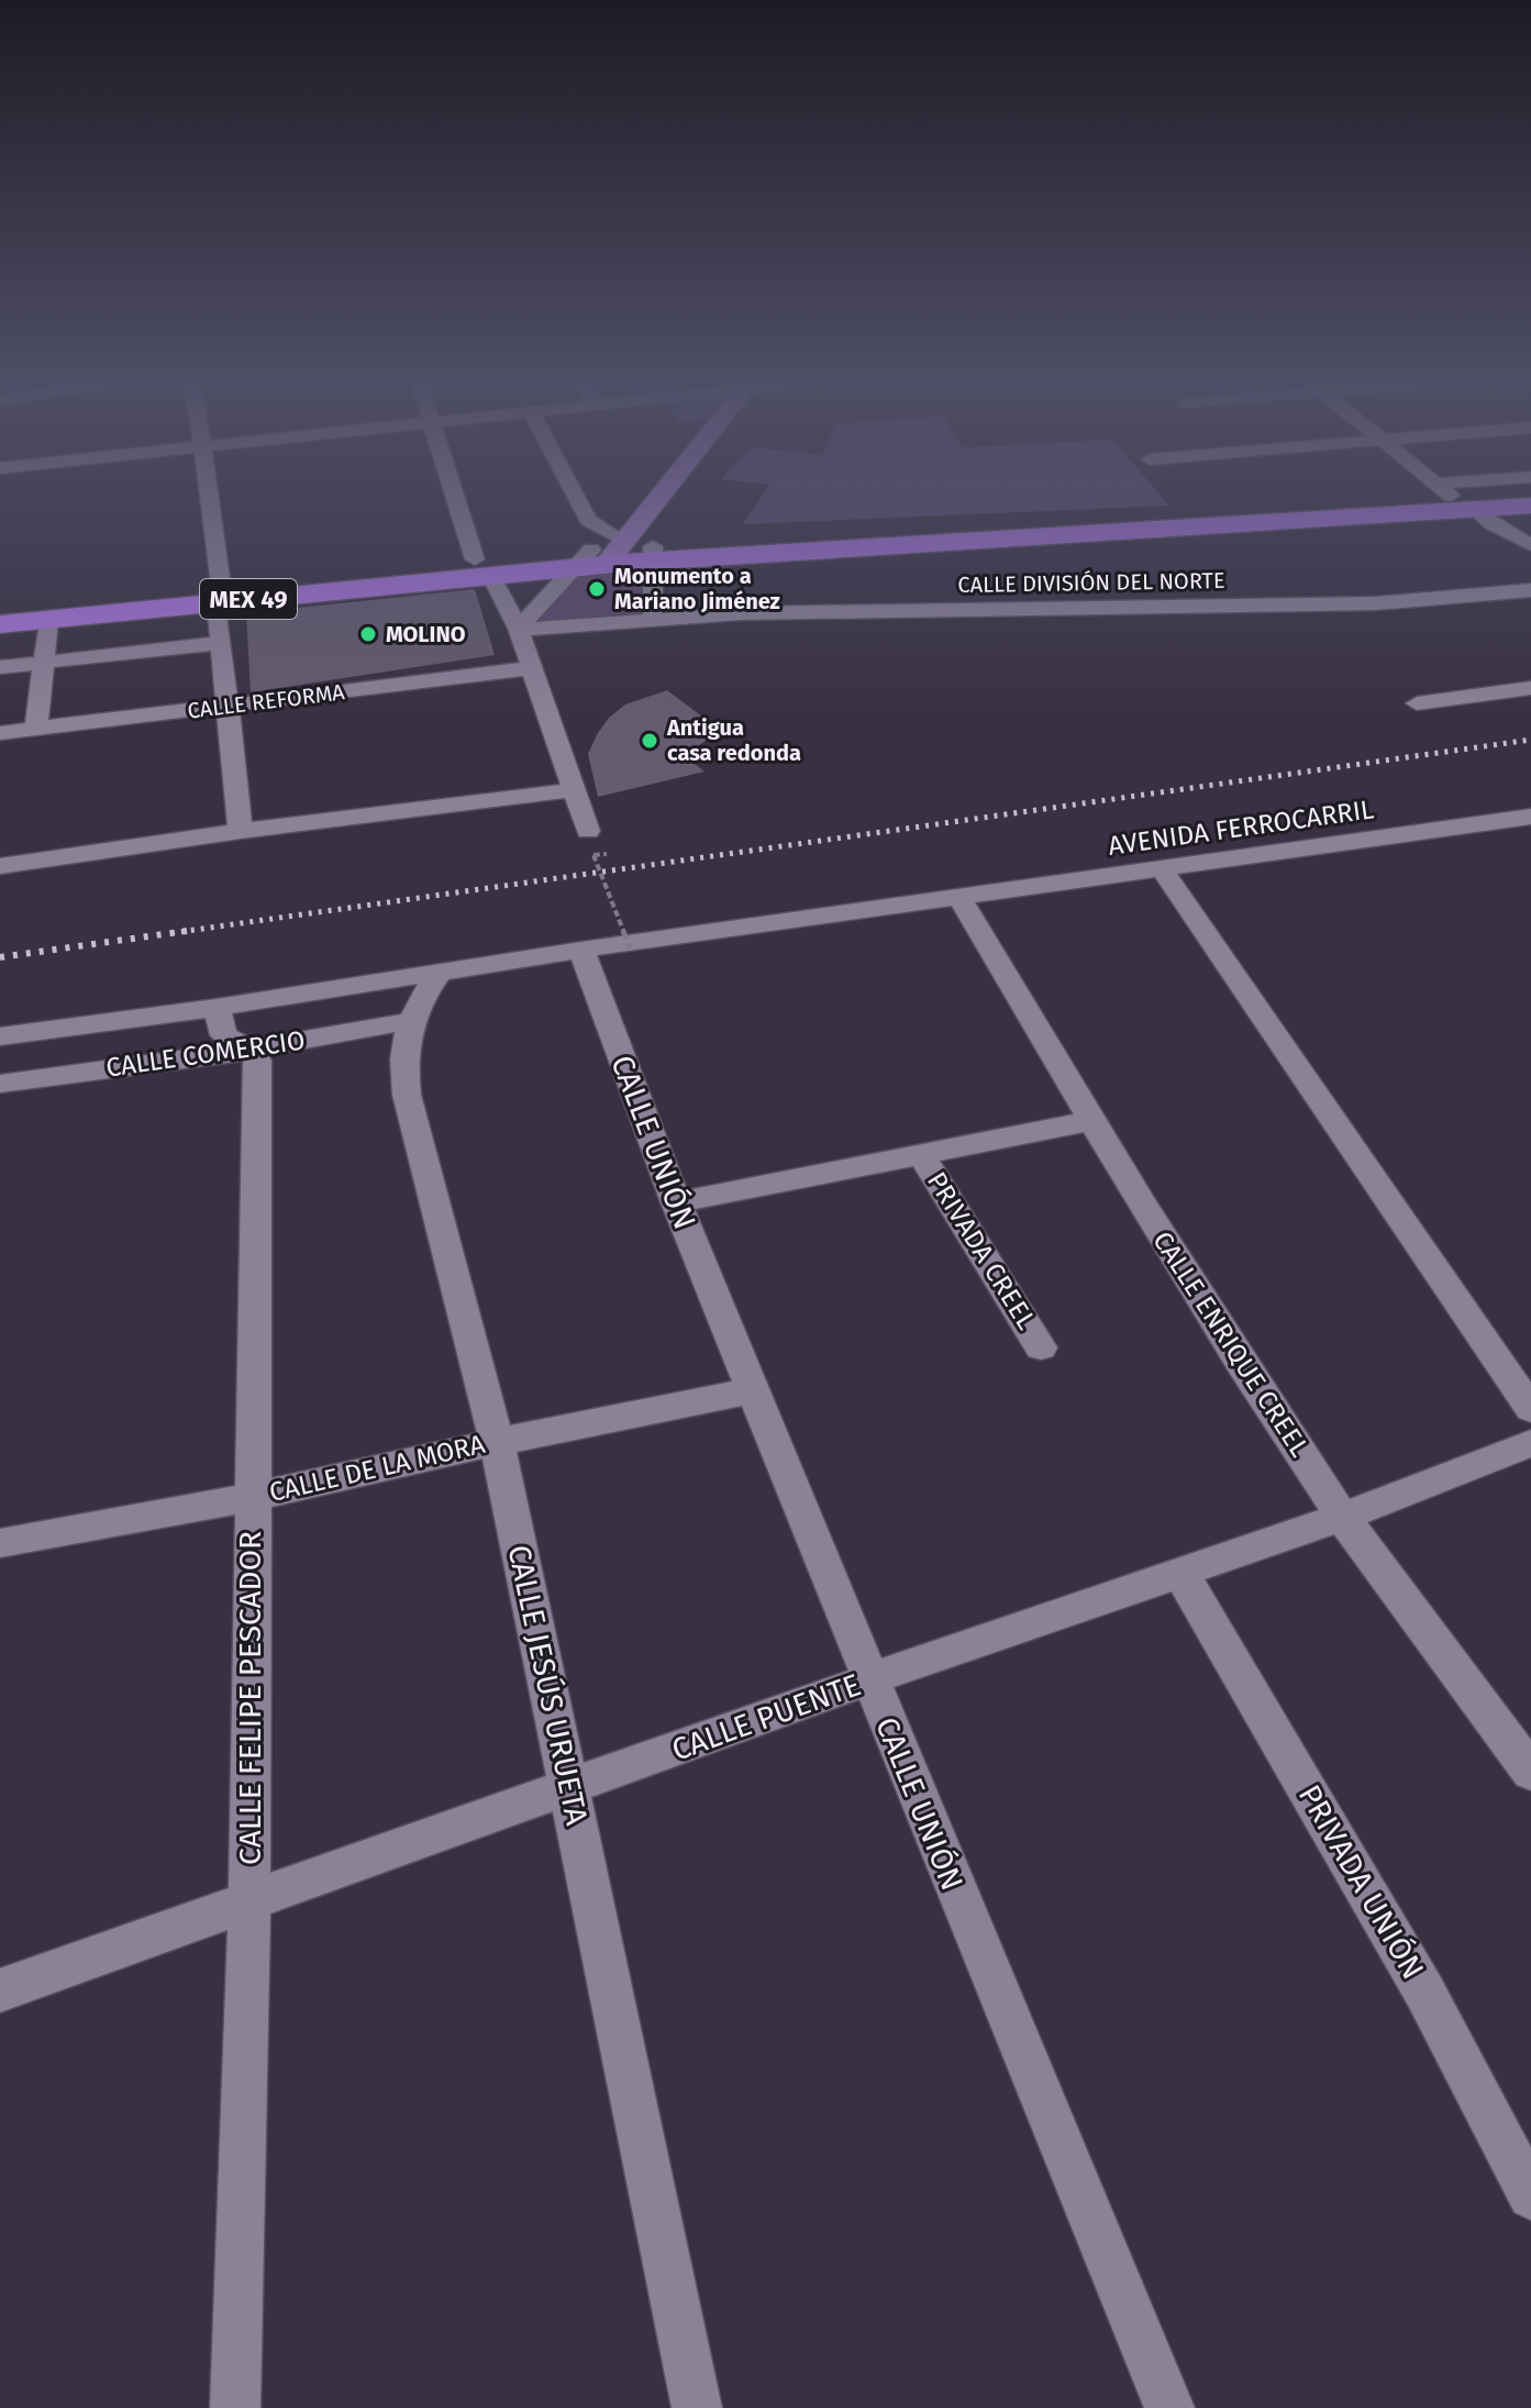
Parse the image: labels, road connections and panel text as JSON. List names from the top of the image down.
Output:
{
  "streets": {
    "highway": ["MEX 49"],
    "street": [
      "CALLE DIVISIÓN DEL NORTE",
      "CALLE REFORMA",
      "AVENIDA FERROCARRIL",
      "CALLE COMERCIO",
      "CALLE UNIÓN",
      "PRIVADA CREEL",
      "CALLE ENRIQUE CREEL",
      "CALLE DE LA MORA",
      "CALLE JESÚS URUETA",
      "CALLE FELIPE PESCADOR",
      "CALLE PUENTE",
      "PRIVADA UNIÓN"
    ]
  },
  "crossings": [
    ["AVENIDA FERROCARRIL", "CALLE UNIÓN"],
    ["AVENIDA FERROCARRIL", "CALLE ENRIQUE CREEL"],
    ["AVENIDA FERROCARRIL", "CALLE JESÚS URUETA"],
    ["CALLE COMERCIO", "CALLE JESÚS URUETA"],
    ["CALLE COMERCIO", "CALLE FELIPE PESCADOR"],
    ["CALLE UNIÓN", "PRIVADA CREEL"],
    ["CALLE UNIÓN", "CALLE DE LA MORA"],
    ["CALLE UNIÓN", "CALLE PUENTE"],
    ["PRIVADA CREEL", "CALLE ENRIQUE CREEL"],
    ["CALLE ENRIQUE CREEL", "CALLE PUENTE"],
    ["CALLE DE LA MORA", "CALLE JESÚS URUETA"],
    ["CALLE DE LA MORA", "CALLE FELIPE PESCADOR"],
    ["CALLE JESÚS URUETA", "CALLE PUENTE"],
    ["CALLE FELIPE PESCADOR", "CALLE PUENTE"],
    ["CALLE PUENTE", "PRIVADA UNIÓN"]
  ],
  "places": ["Monumento a Mariano Jiménez", "MOLINO", "Antigua casa redonda"]
}
